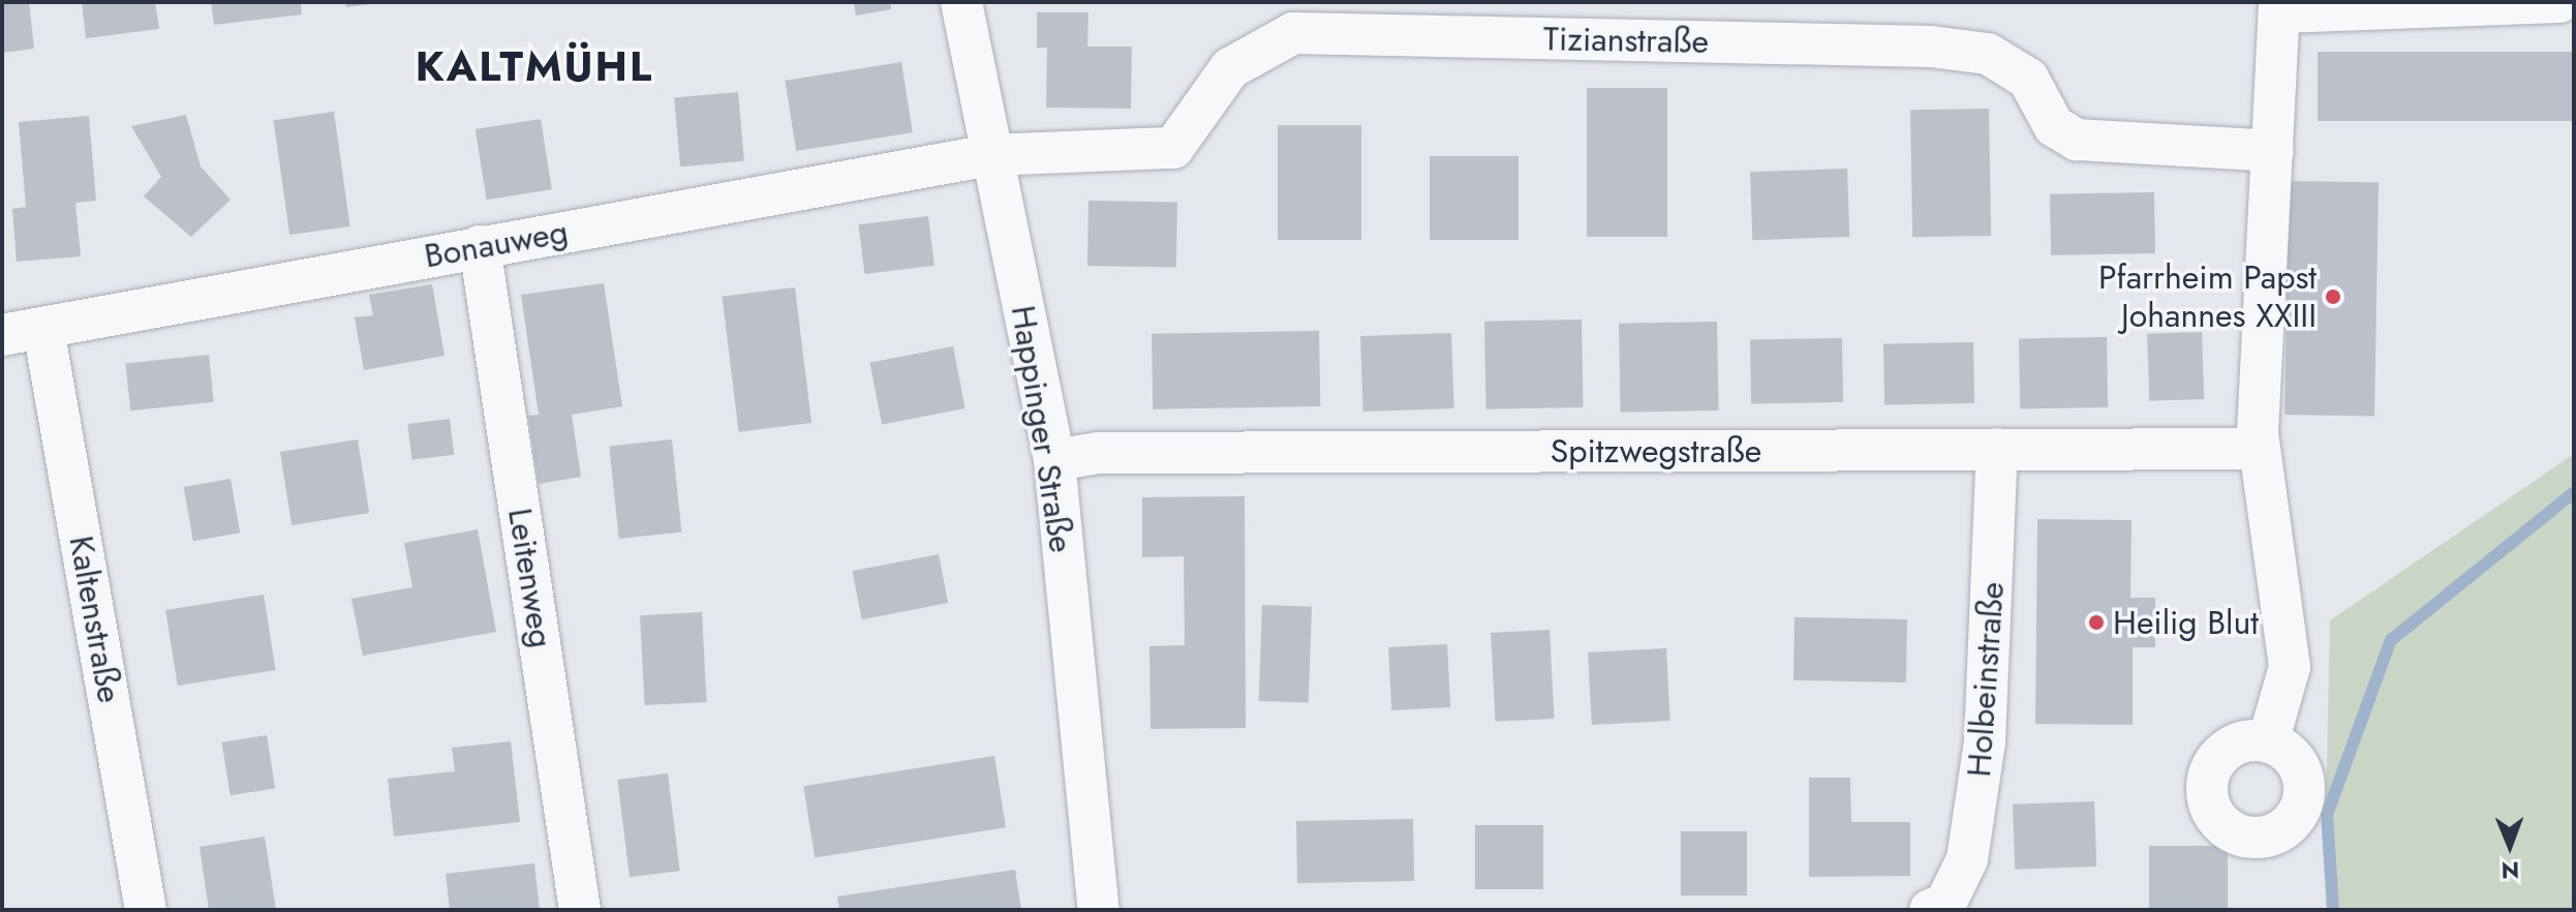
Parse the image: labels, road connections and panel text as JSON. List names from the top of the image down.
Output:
{
  "streets": {
    "street": [
      "Tizianstraße",
      "Bonauweg",
      "Happinger Straße",
      "Spitzwegstraße",
      "Leitenweg",
      "Kaltenstraße",
      "Holbeinstraße"
    ]
  },
  "crossings": [
    ["Tizianstraße", "Bonauweg"],
    ["Tizianstraße", "Happinger Straße"],
    ["Bonauweg", "Happinger Straße"],
    ["Bonauweg", "Leitenweg"],
    ["Bonauweg", "Kaltenstraße"],
    ["Happinger Straße", "Spitzwegstraße"],
    ["Spitzwegstraße", "Holbeinstraße"]
  ],
  "districts": ["KALTMÜHL"],
  "places": ["Pfarrheim Papst Johannes XXIII", "Heilig Blut"],
  "north": "bottom"
}
